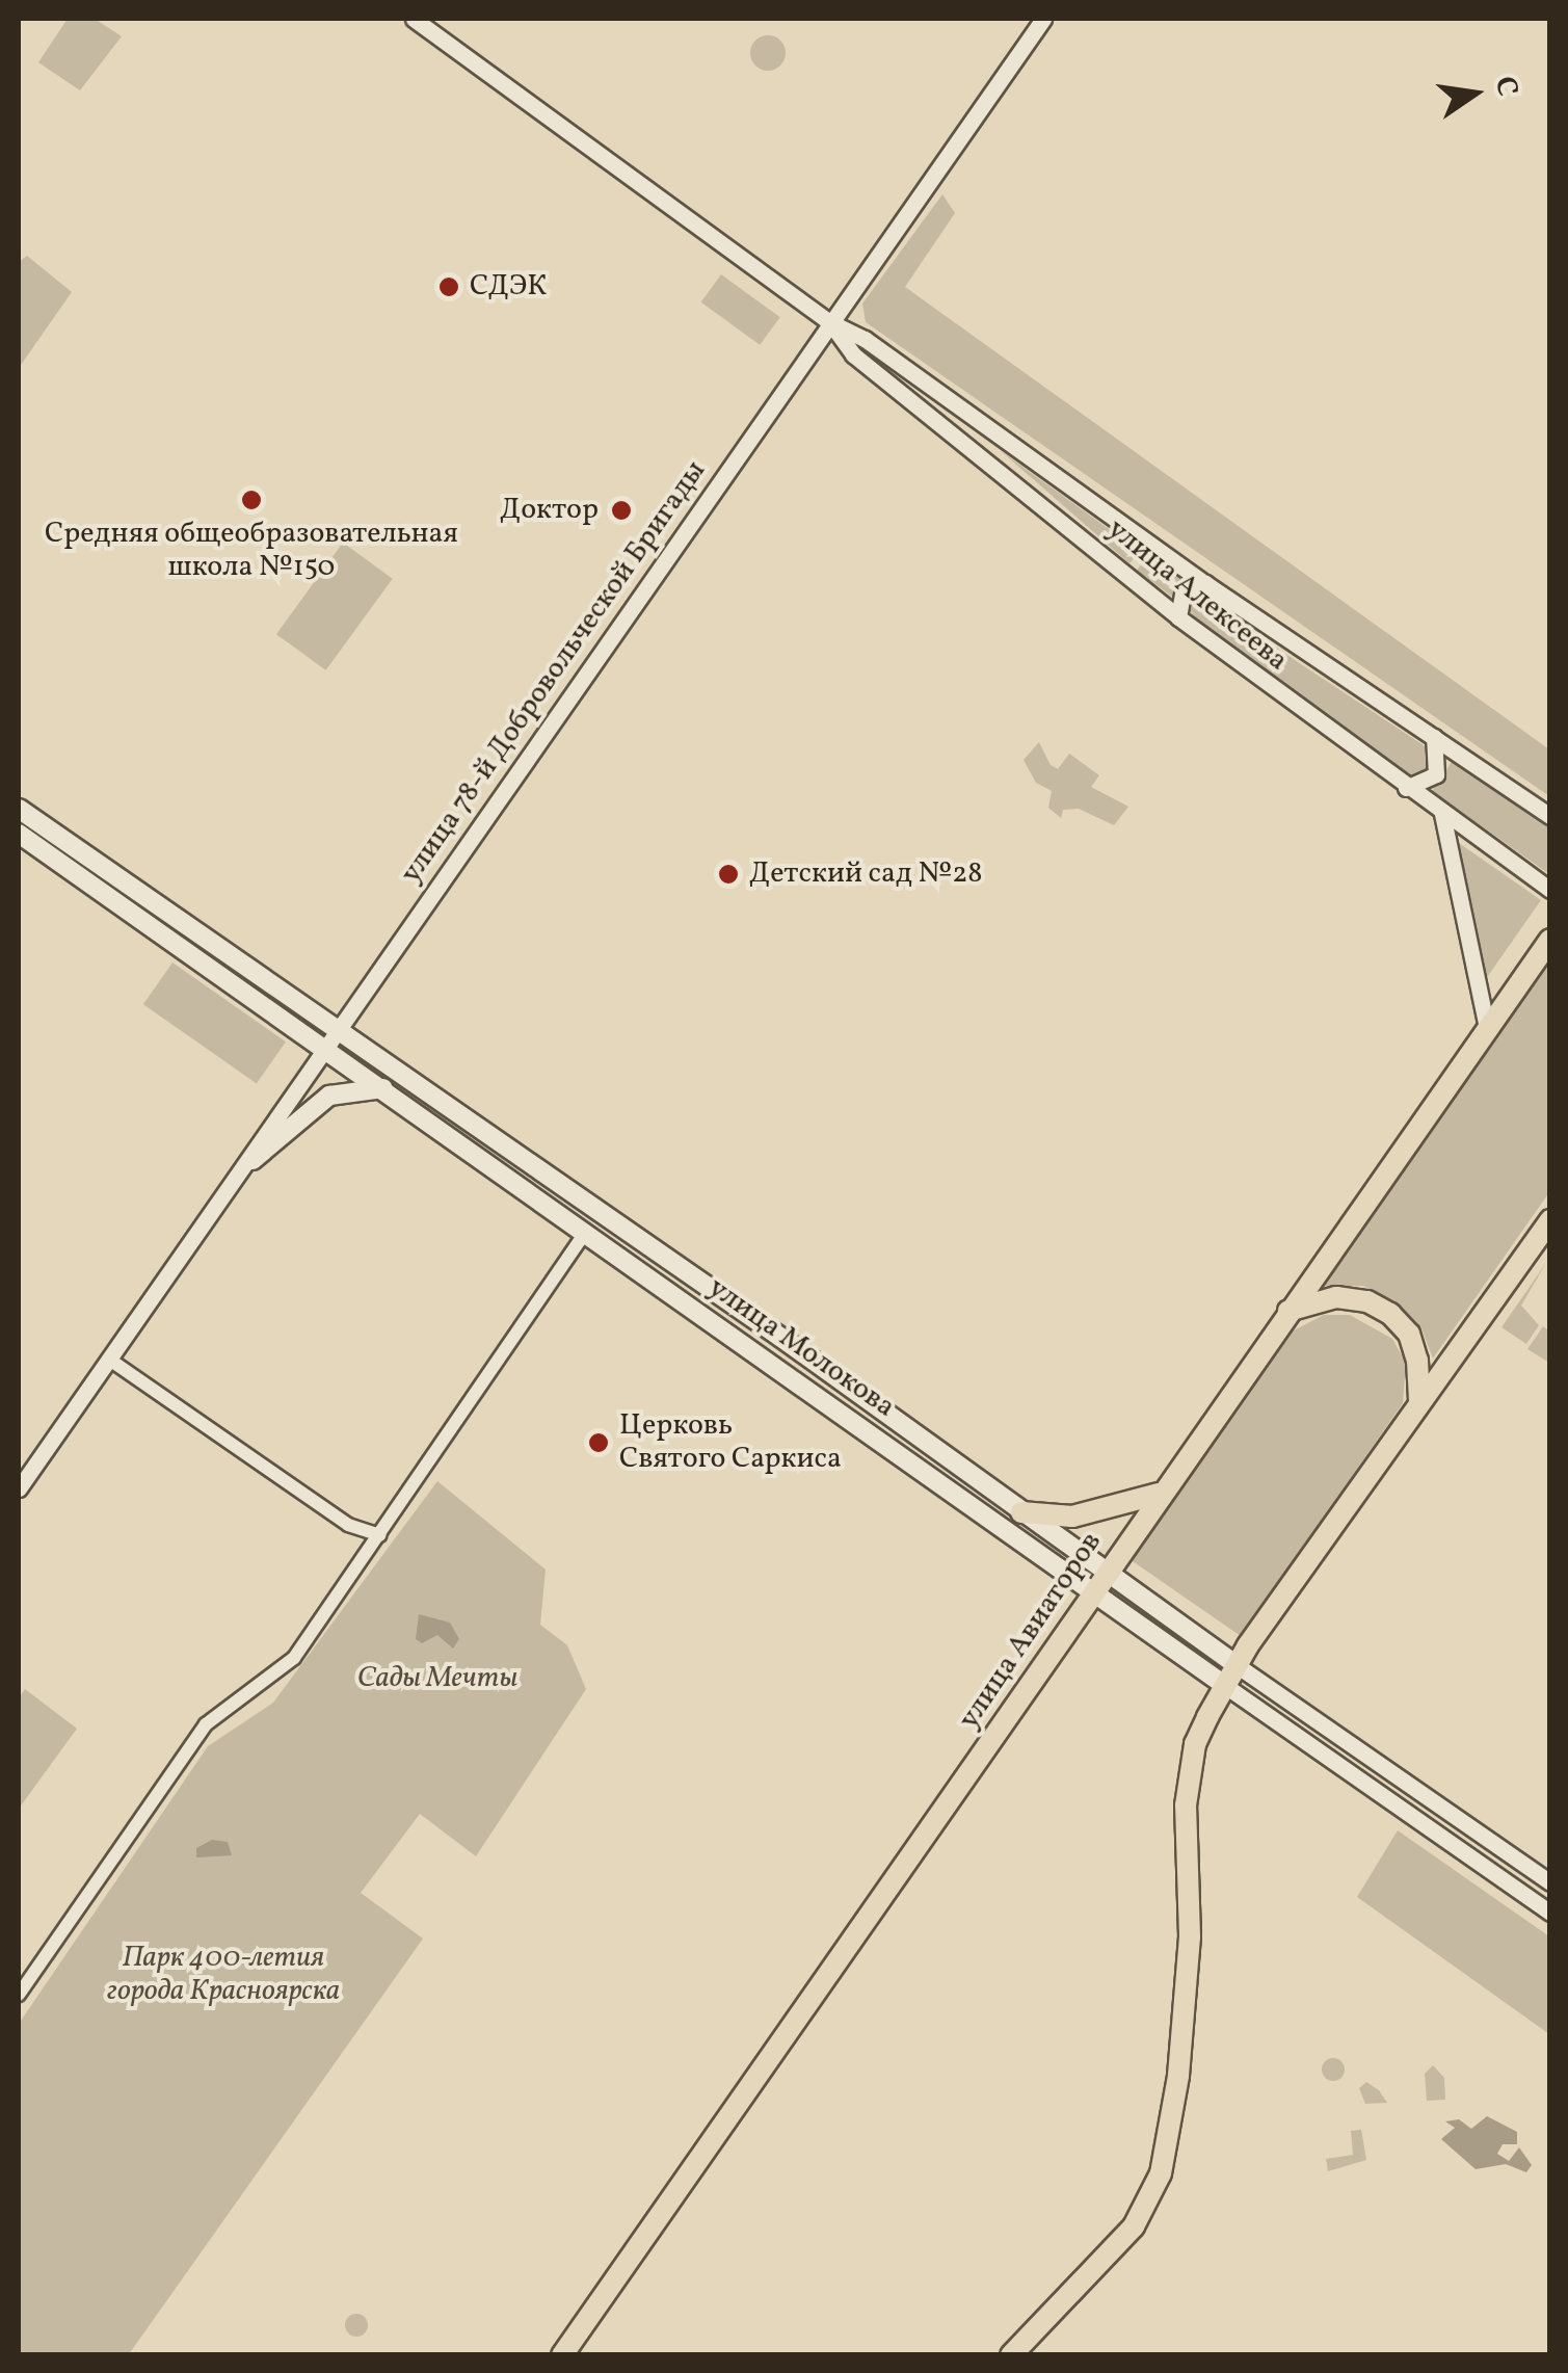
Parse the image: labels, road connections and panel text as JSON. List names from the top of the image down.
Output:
{
  "streets": {
    "main road": ["улица Молокова", "улица Авиаторов"],
    "street": ["улица Алексеева", "улица 78-й Добровольческой Бригады"]
  },
  "crossings": [
    ["улица Алексеева", "улица 78-й Добровольческой Бригады"],
    ["улица 78-й Добровольческой Бригады", "улица Молокова"],
    ["улица Молокова", "улица Авиаторов"]
  ],
  "parks": ["Сады Мечты", "Парк 400-летия города Красноярска"],
  "places": [
    "СДЭК",
    "Средняя общеобразовательная школа №150",
    "Доктор",
    "Детский сад №28",
    "Церковь Святого Саркиса"
  ],
  "north": "right"
}
